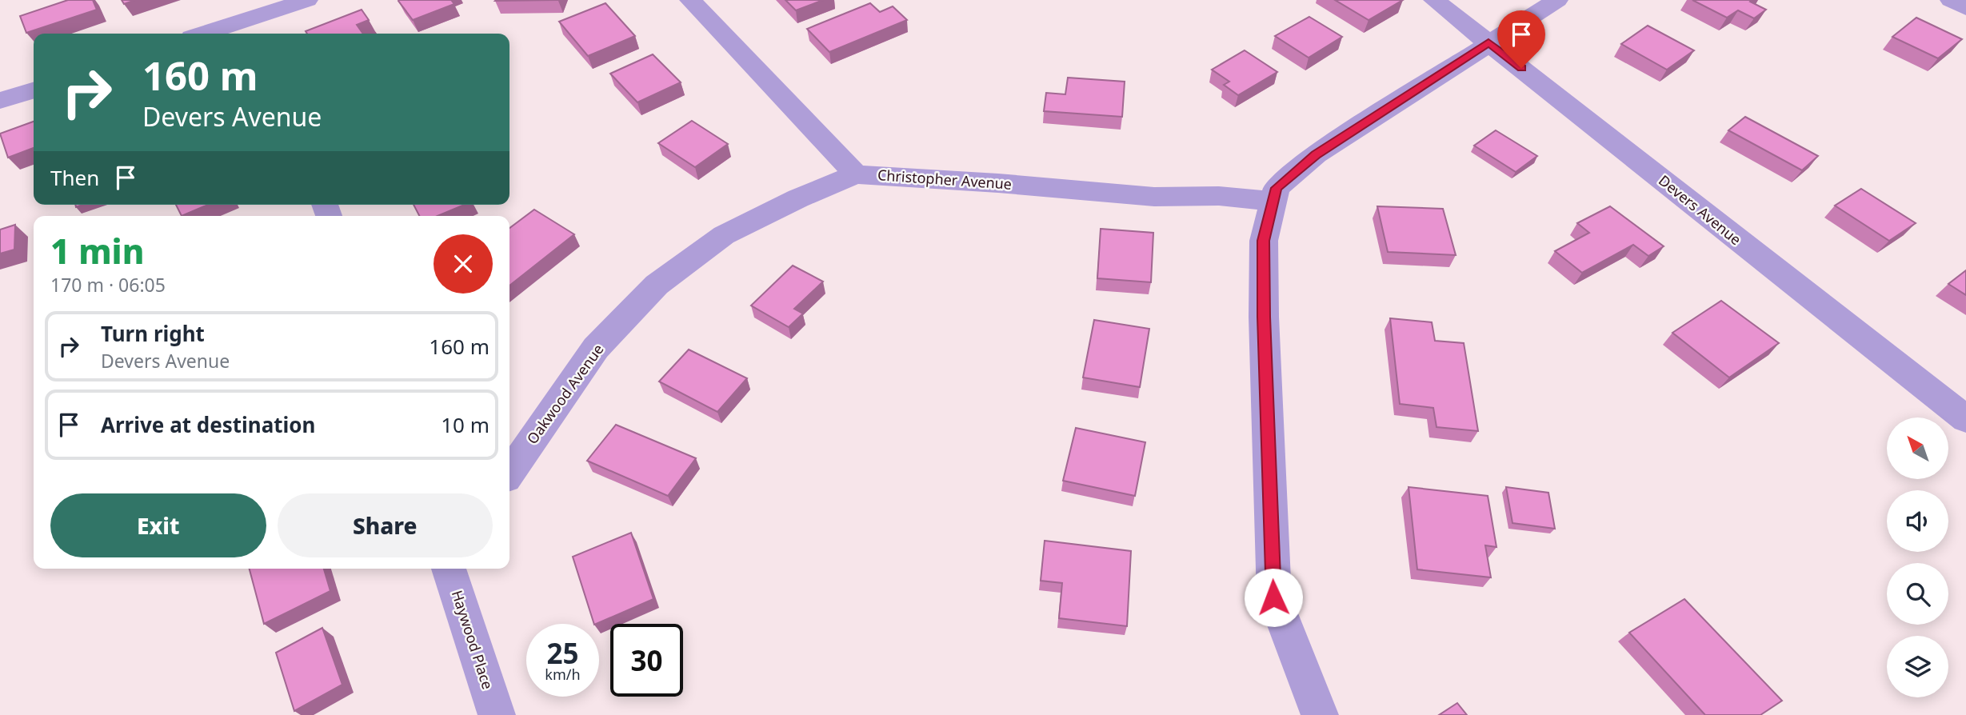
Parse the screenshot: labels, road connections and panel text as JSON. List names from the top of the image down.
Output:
{
  "streets": {
    "street": [
      "Christopher Avenue",
      "Devers Avenue",
      "Oakwood Avenue",
      "Haywood Place"
    ]
  },
  "crossings": [
    ["Christopher Avenue", "Oakwood Avenue"]
  ],
  "north": "top left",
  "page": {
    "turn": ["160 m", "Devers Avenue"],
    "then": "Then",
    "heading": ["1 min", "170 m · 06:05"],
    "list": [
      {
        "name": "Turn right",
        "note": "Devers Avenue",
        "value": "160 m"
      },
      {
        "name": "Arrive at destination",
        "value": "10 m"
      }
    ],
    "buttons": ["Exit", "Share"],
    "speed": "25 km/h",
    "limit": "30"
  }
}
